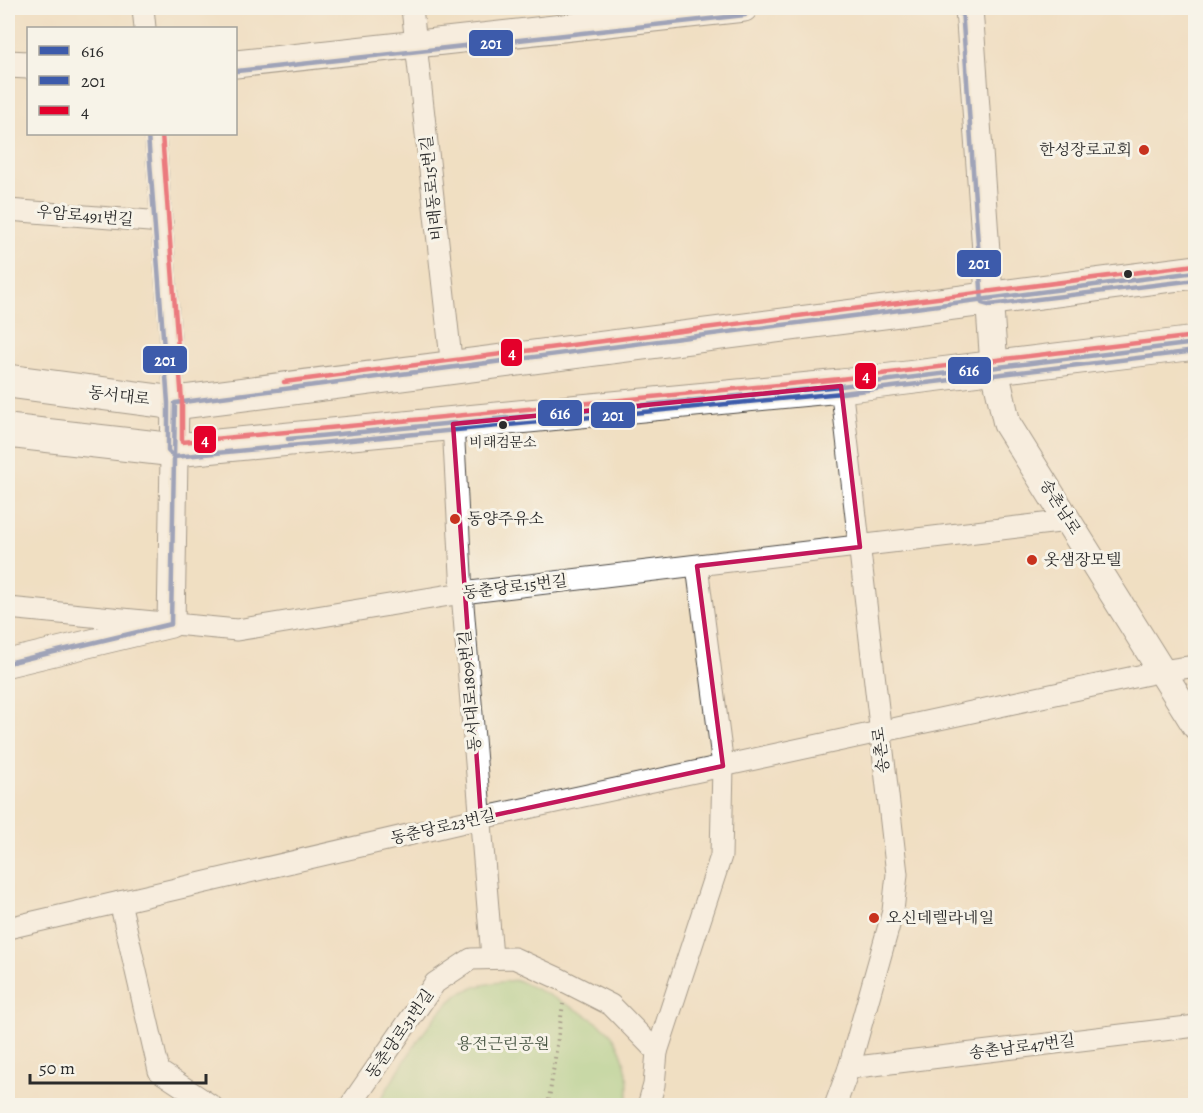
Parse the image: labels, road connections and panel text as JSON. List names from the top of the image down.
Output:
{
  "streets": {
    "main road": ["동서대로"],
    "street": [
      "비래동로15번길",
      "우암로491번길",
      "송촌남로",
      "동춘당로15번길",
      "동서대로1809번길",
      "송촌로",
      "동춘당로23번길",
      "동춘당로31번길",
      "송촌남로47번길"
    ]
  },
  "crossings": [
    ["비래동로15번길", "동서대로"],
    ["동서대로", "송촌남로"],
    ["송촌남로", "동춘당로15번길"],
    ["동춘당로15번길", "동서대로1809번길"],
    ["동춘당로15번길", "송촌로"],
    ["동서대로1809번길", "동춘당로23번길"],
    ["동서대로1809번길", "동춘당로31번길"],
    ["송촌로", "동춘당로23번길"],
    ["송촌로", "송촌남로47번길"]
  ],
  "parks": ["용전근린공원"],
  "places": [
    "한성장로교회",
    "비래검문소",
    "동양주유소",
    "옷샘장모텔",
    "오신데렐라네일"
  ],
  "lines": ["transit line 201", "transit line 4", "transit line 616"],
  "legend": ["616", "201", "4"],
  "scale_bar": "50 m"
}
